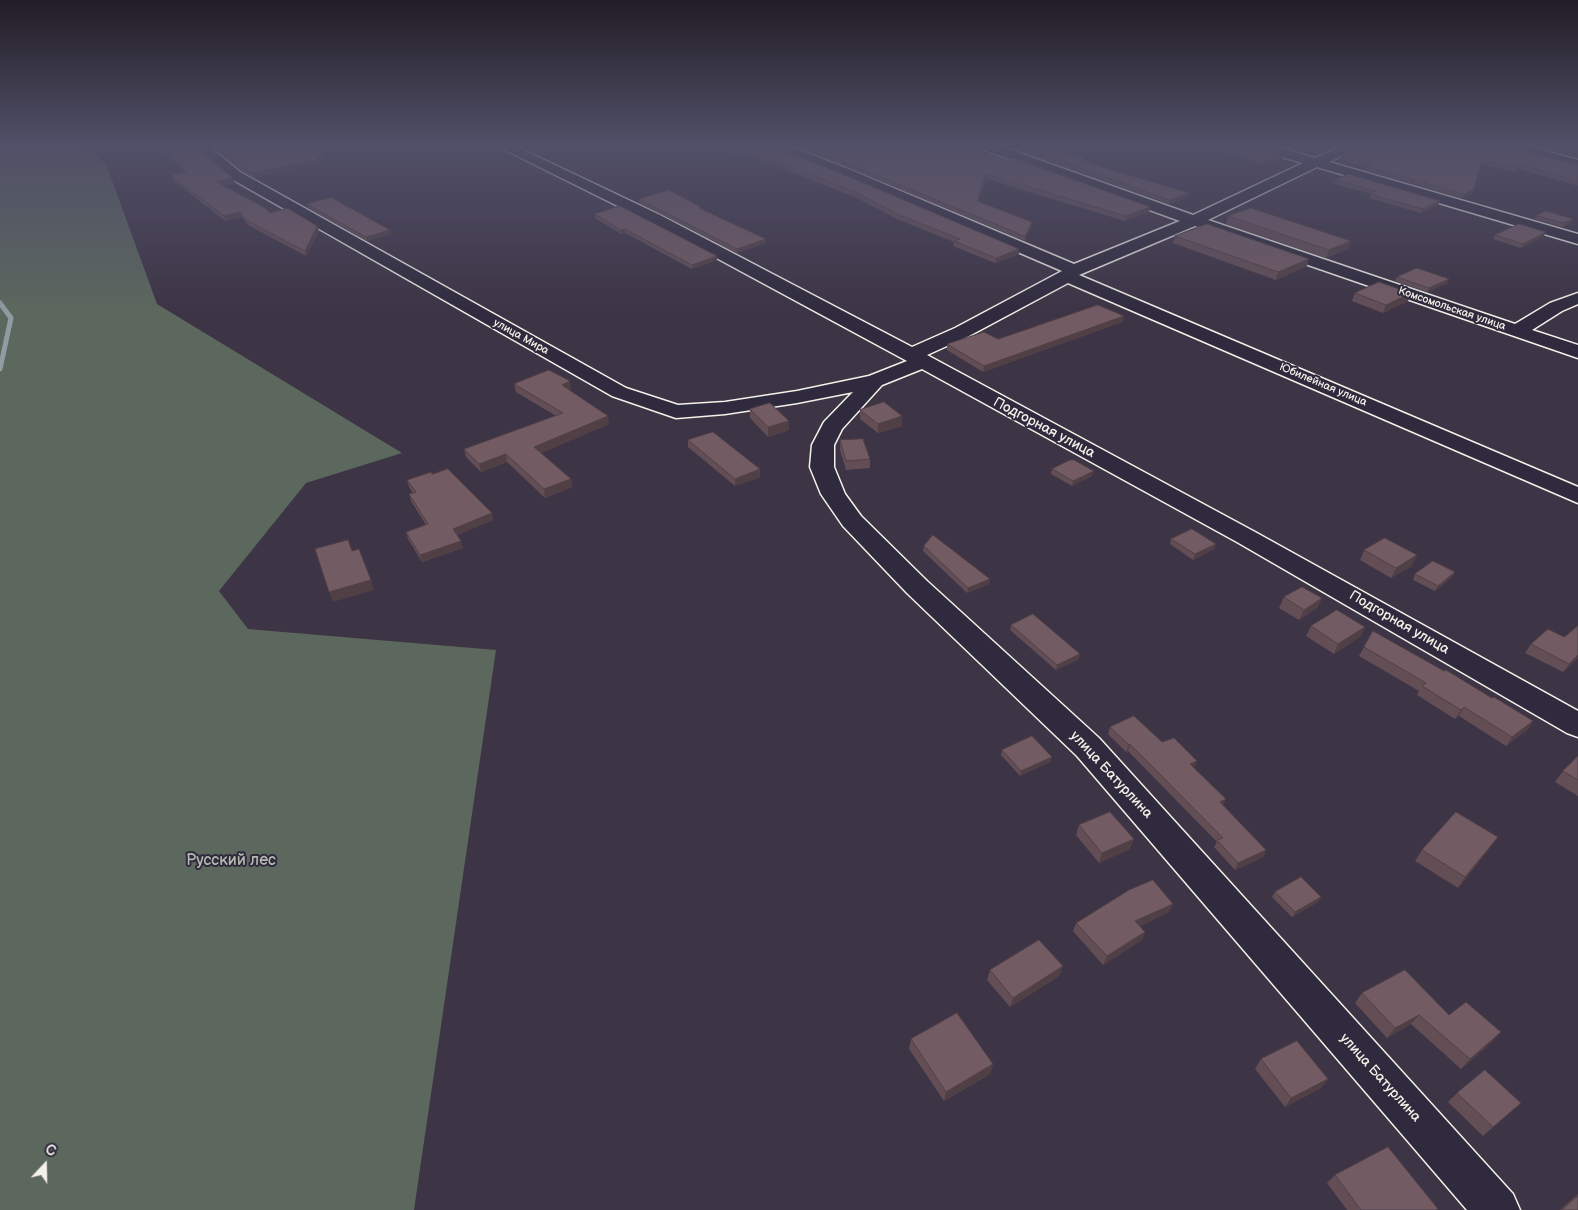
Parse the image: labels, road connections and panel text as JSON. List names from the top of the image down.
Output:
{
  "streets": {
    "street": [
      "Комсомольская улица",
      "улица Мира",
      "Юбилейная улица",
      "Подгорная улица",
      "улица Батурлина"
    ]
  },
  "crossings": [
    ["Комсомольская улица", "улица Батурлина"],
    ["улица Мира", "улица Батурлина"],
    ["Юбилейная улица", "улица Батурлина"],
    ["Подгорная улица", "улица Батурлина"]
  ],
  "parks": ["Русский лес"],
  "north": "top"
}
